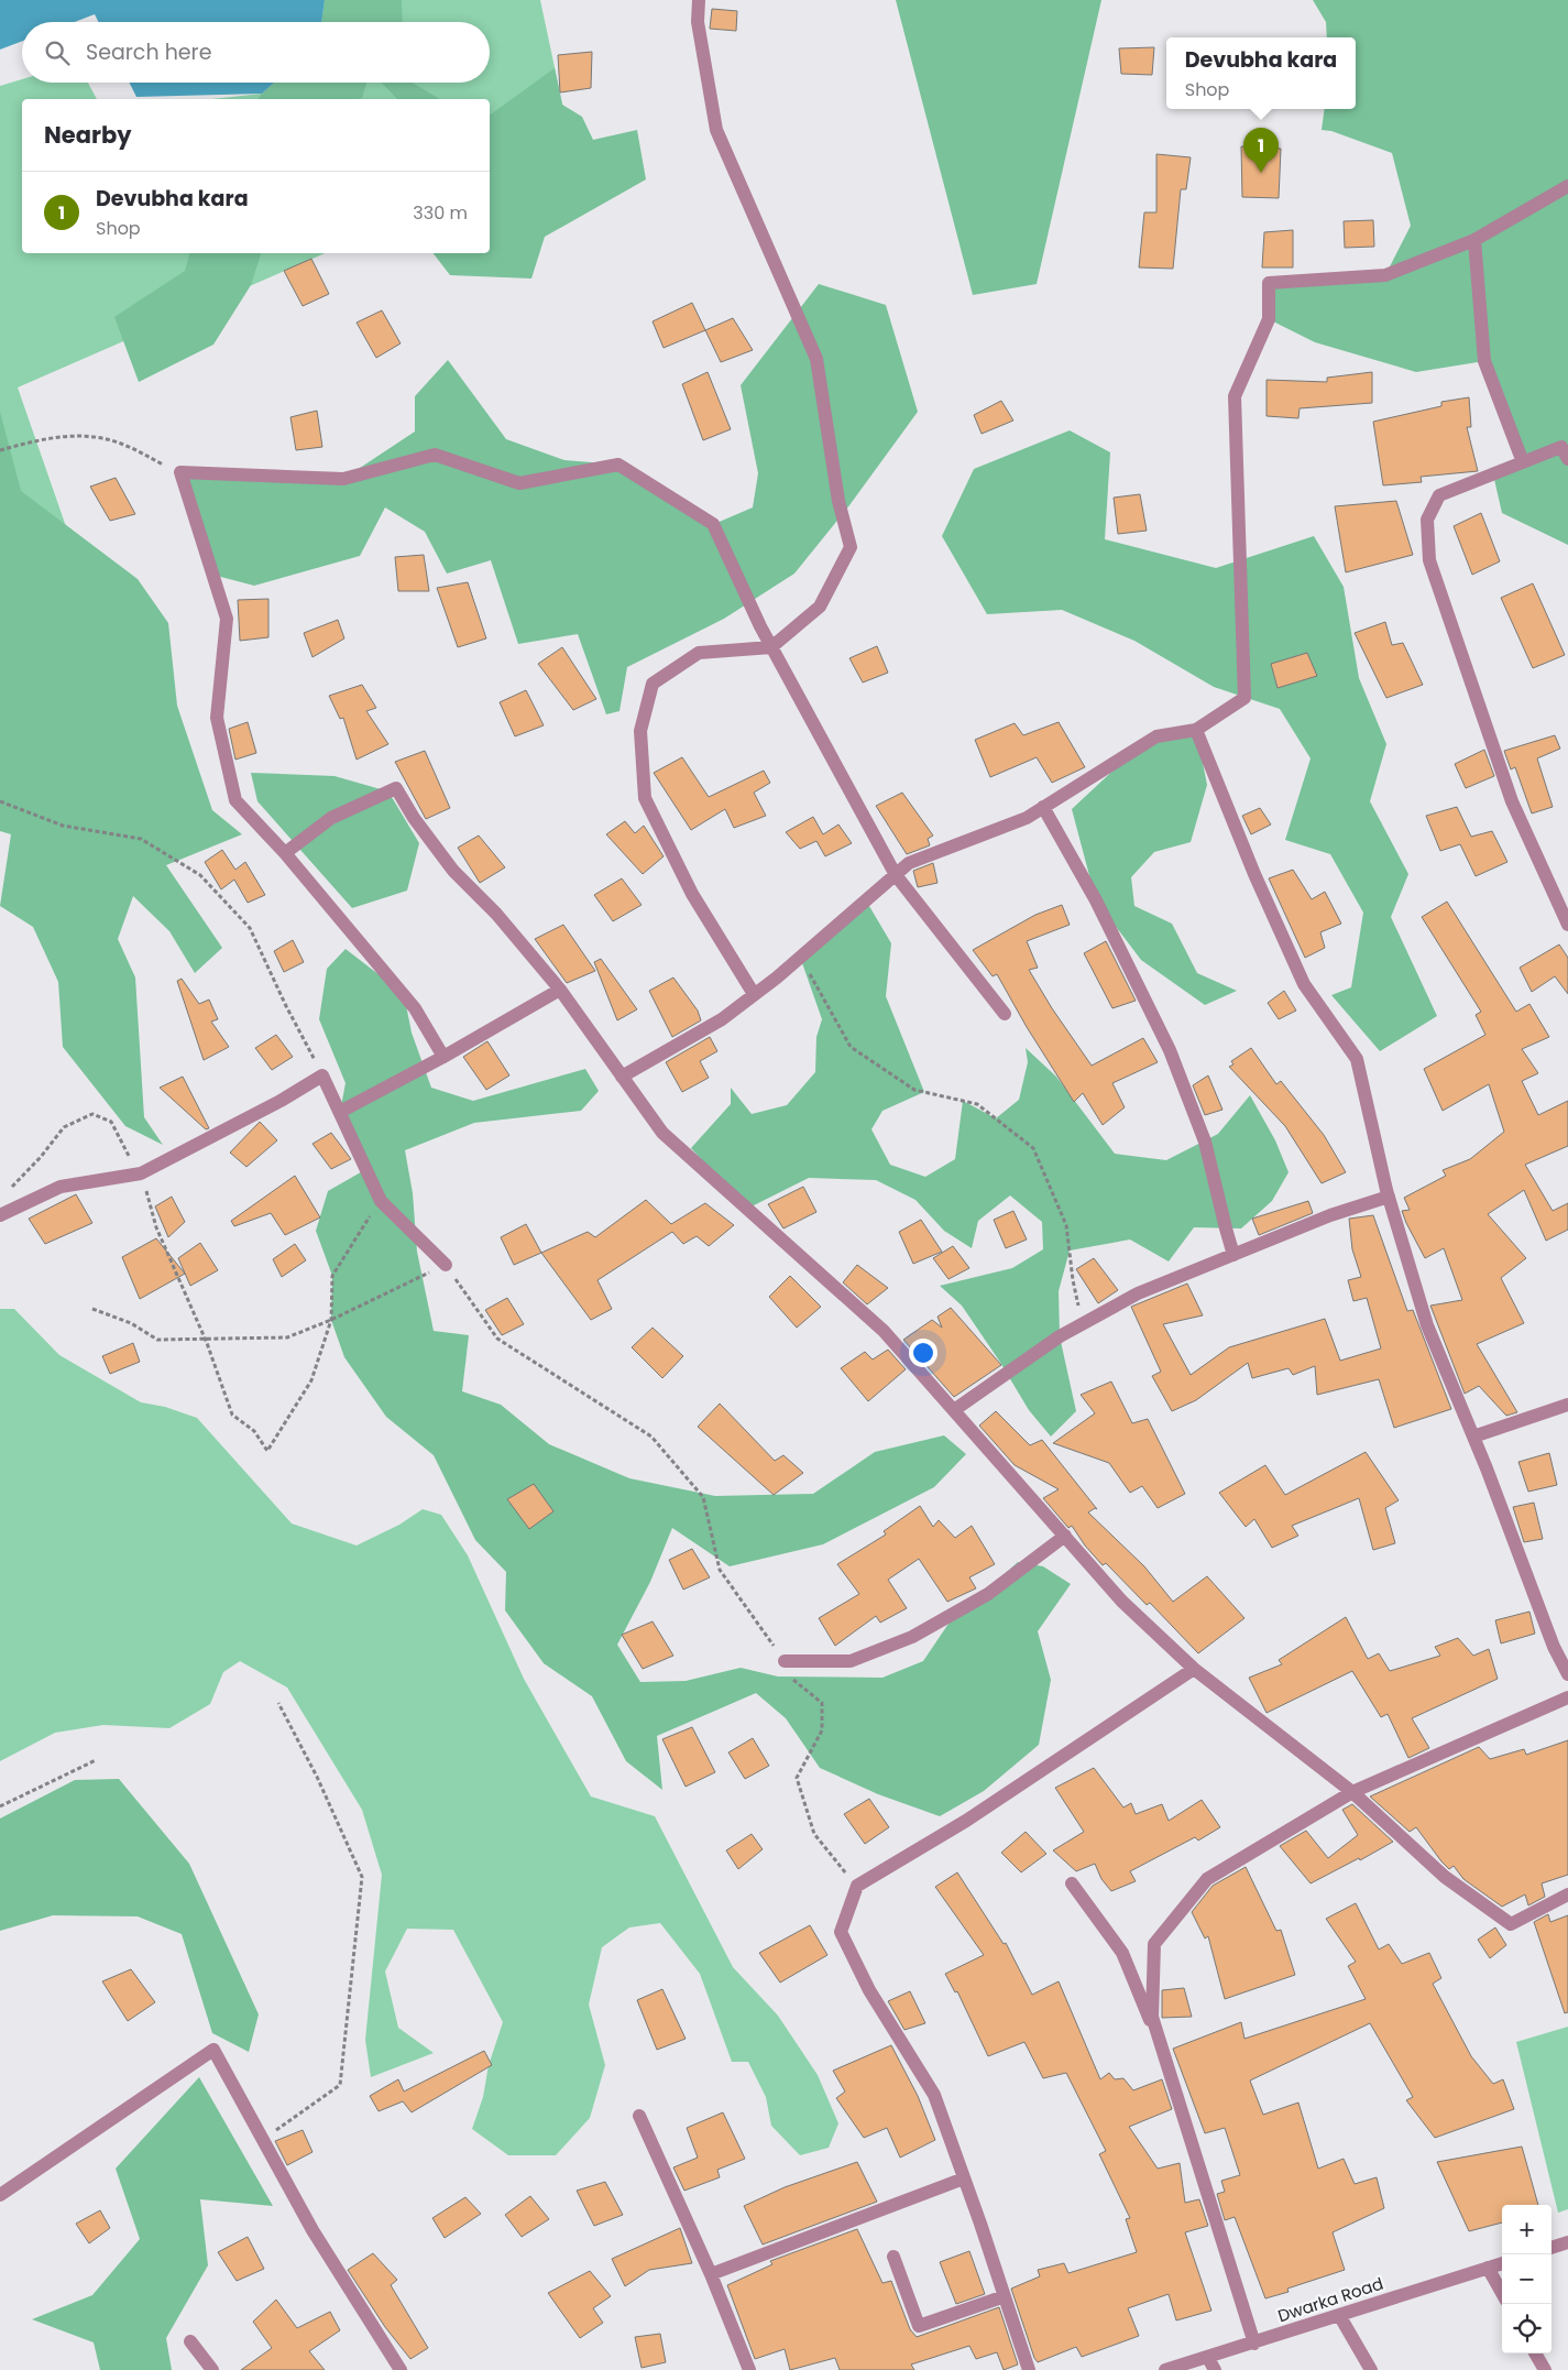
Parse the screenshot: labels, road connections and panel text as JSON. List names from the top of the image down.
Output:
{
  "streets": {
    "street": ["Dwarka Road"]
  },
  "page": {
    "search": "Search here",
    "popup": ["Devubha kara", "Shop"],
    "heading": "Nearby",
    "pins": "1",
    "list": [
      {
        "mark": "1",
        "name": "Devubha kara",
        "note": "Shop",
        "value": "330 m"
      }
    ],
    "map_buttons": ["+", "−"]
  }
}
